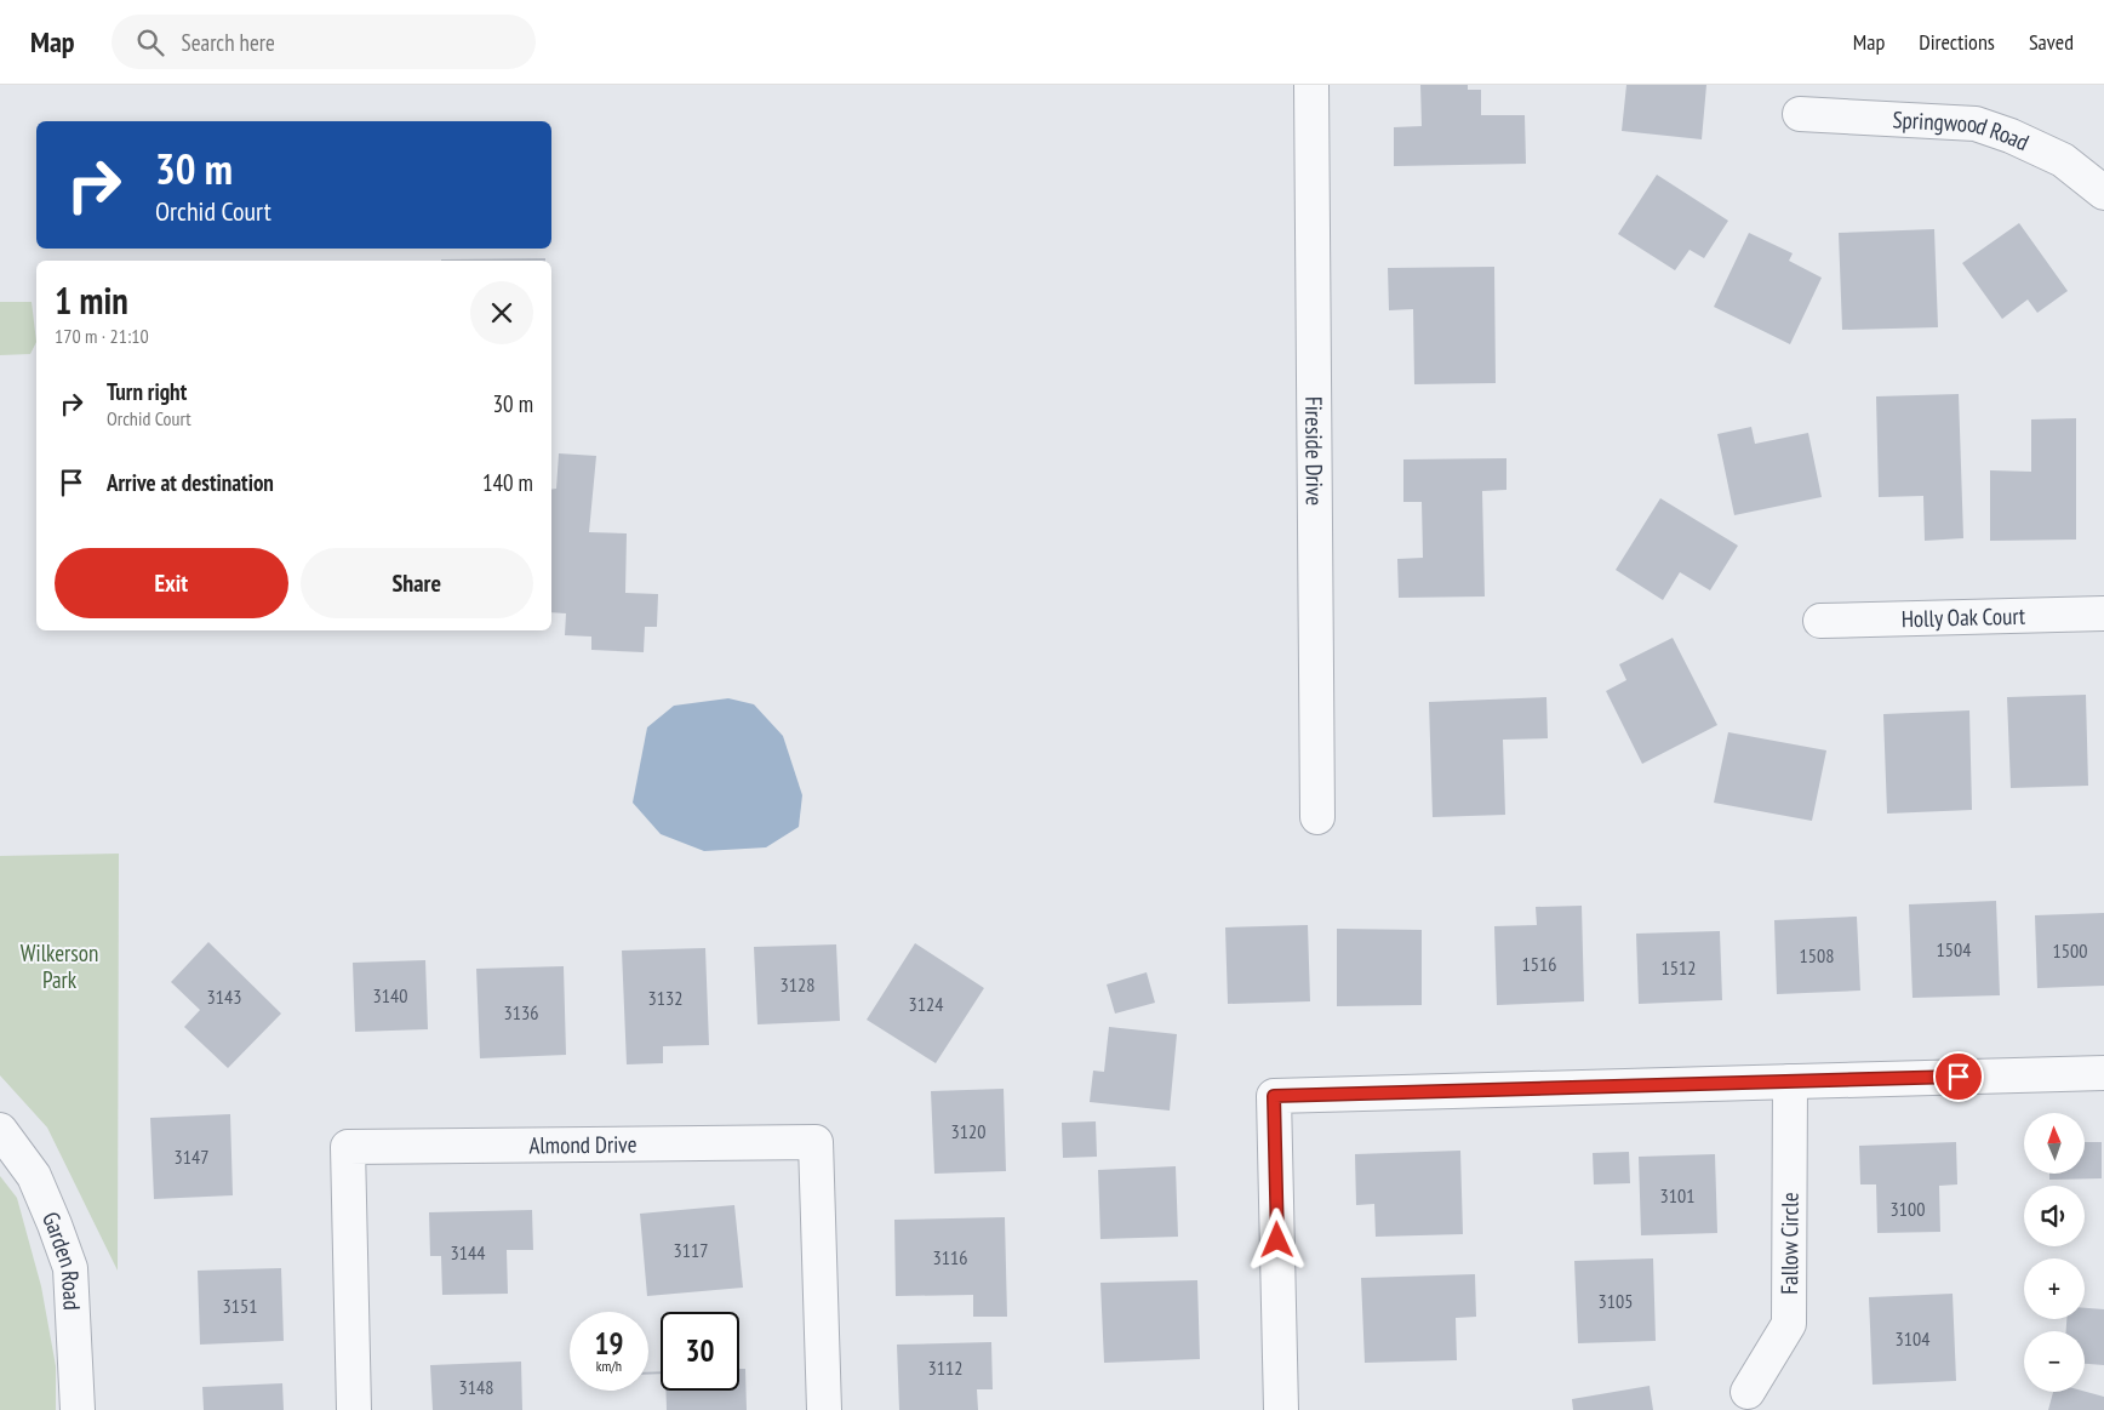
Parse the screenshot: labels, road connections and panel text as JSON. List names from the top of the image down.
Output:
{
  "streets": {
    "street": [
      "Springwood Road",
      "Fireside Drive",
      "Holly Oak Court",
      "Almond Drive",
      "Fallow Circle",
      "Garden Road"
    ]
  },
  "parks": ["Wilkerson Park"],
  "house_numbers": [
    "1504",
    "1500",
    "1508",
    "1516",
    "1512",
    "3128",
    "3140",
    "3143",
    "3132",
    "3124",
    "3136",
    "3120",
    "3147",
    "3101",
    "3100",
    "3117",
    "3144",
    "3116",
    "3105",
    "3151",
    "3104",
    "3112",
    "3148"
  ],
  "north": "top",
  "page": {
    "header": "Map",
    "search": "Search here",
    "nav": ["Map", "Directions", "Saved"],
    "turn": ["30 m", "Orchid Court"],
    "heading": ["1 min", "170 m · 21:10"],
    "list": [
      {
        "name": "Turn right",
        "note": "Orchid Court",
        "value": "30 m"
      },
      {
        "name": "Arrive at destination",
        "value": "140 m"
      }
    ],
    "buttons": ["Exit", "Share"],
    "map_buttons": ["+", "−"],
    "speed": "19 km/h",
    "limit": "30"
  }
}
